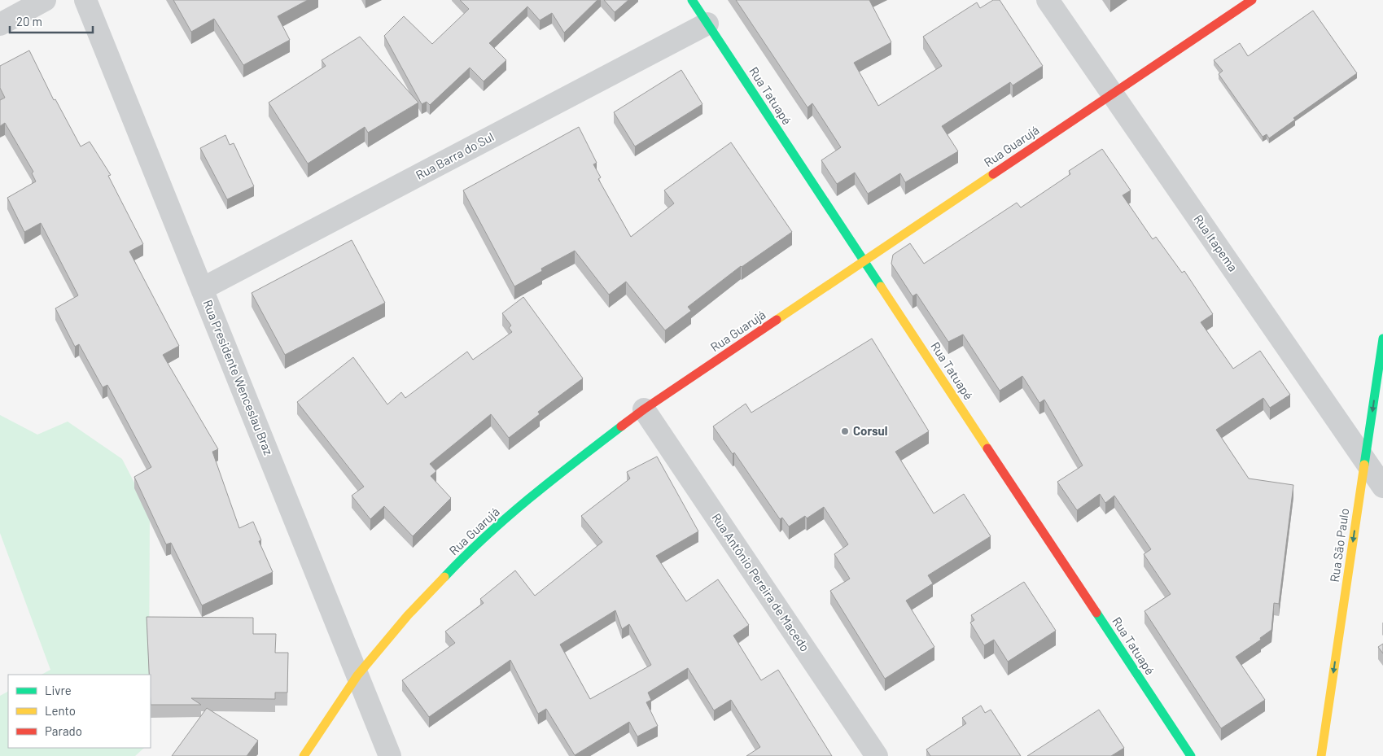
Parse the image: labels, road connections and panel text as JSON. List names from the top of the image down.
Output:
{
  "streets": {
    "street": [
      "Rua Tatuapé",
      "Rua Guarujá",
      "Rua Barra do Sul",
      "Rua Itapema",
      "Rua Presidente Wenceslau Braz",
      "Rua São Paulo",
      "Rua Antônio Pereira de Macedo"
    ]
  },
  "crossings": [
    ["Rua Tatuapé", "Rua Guarujá"],
    ["Rua Tatuapé", "Rua Barra do Sul"],
    ["Rua Guarujá", "Rua Itapema"],
    ["Rua Guarujá", "Rua Presidente Wenceslau Braz"],
    ["Rua Guarujá", "Rua Antônio Pereira de Macedo"],
    ["Rua Barra do Sul", "Rua Presidente Wenceslau Braz"],
    ["Rua Itapema", "Rua São Paulo"]
  ],
  "one_way": ["Rua São Paulo"],
  "places": ["Corsul"],
  "legend": ["Livre", "Lento", "Parado"],
  "scale_bar": "20 m"
}
